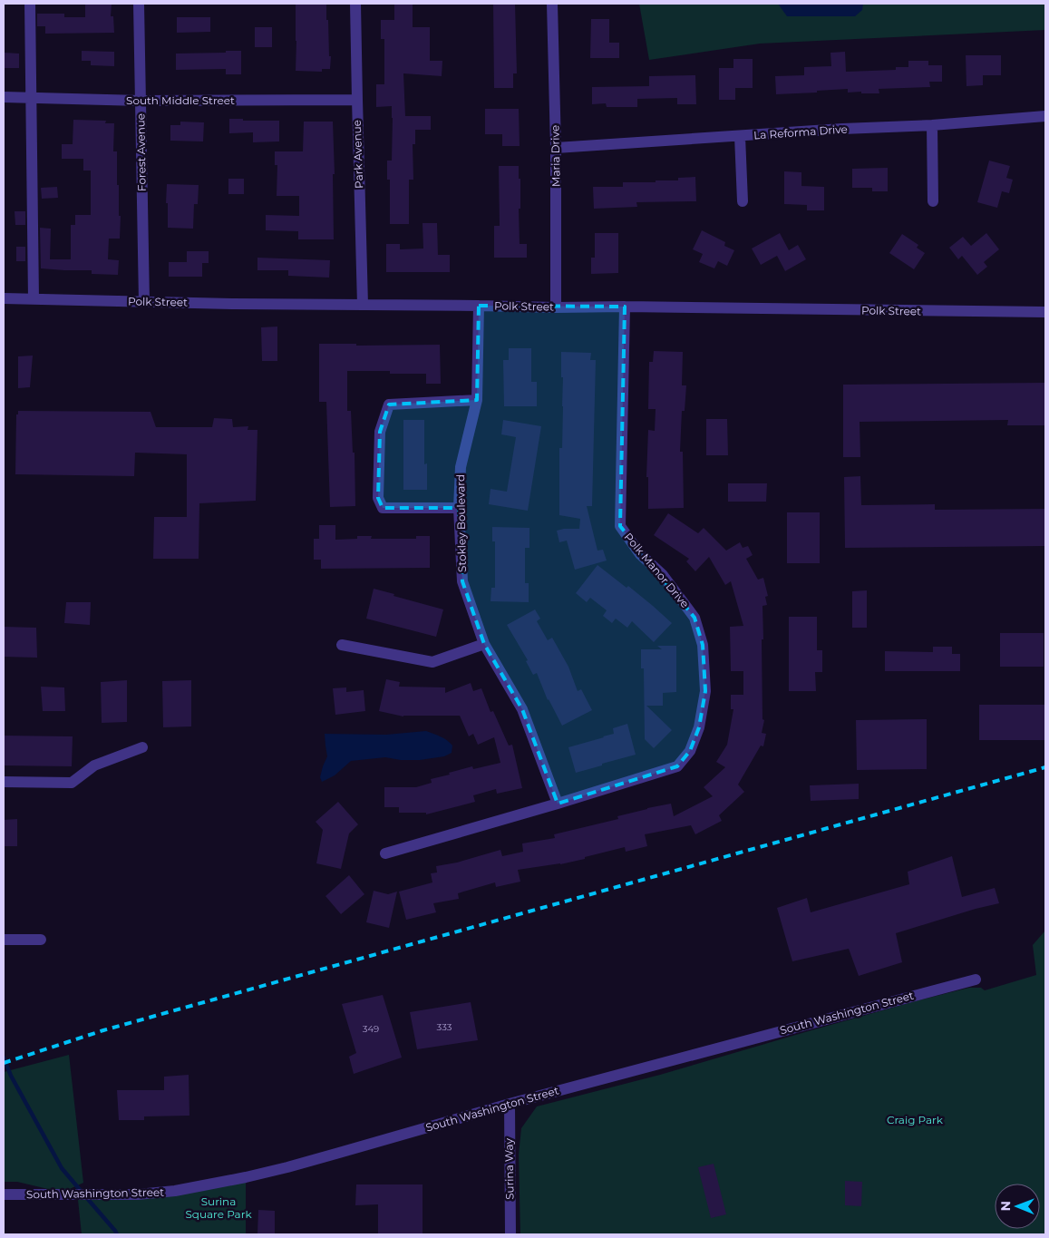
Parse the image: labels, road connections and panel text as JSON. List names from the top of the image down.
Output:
{
  "streets": {
    "street": [
      "South Middle Street",
      "La Reforma Drive",
      "Forest Avenue",
      "Park Avenue",
      "Maria Drive",
      "Polk Street",
      "Stokley Boulevard",
      "Polk Manor Drive",
      "South Washington Street",
      "Surina Way"
    ]
  },
  "crossings": [
    ["South Middle Street", "Forest Avenue"],
    ["South Middle Street", "Park Avenue"],
    ["La Reforma Drive", "Maria Drive"],
    ["Forest Avenue", "Polk Street"],
    ["Park Avenue", "Polk Street"],
    ["Maria Drive", "Polk Street"],
    ["Polk Street", "Stokley Boulevard"],
    ["Polk Street", "Polk Manor Drive"],
    ["Stokley Boulevard", "Polk Manor Drive"],
    ["South Washington Street", "Surina Way"]
  ],
  "parks": ["Craig Park", "Surina Square Park"],
  "house_numbers": ["333", "349"],
  "north": "left"
}
